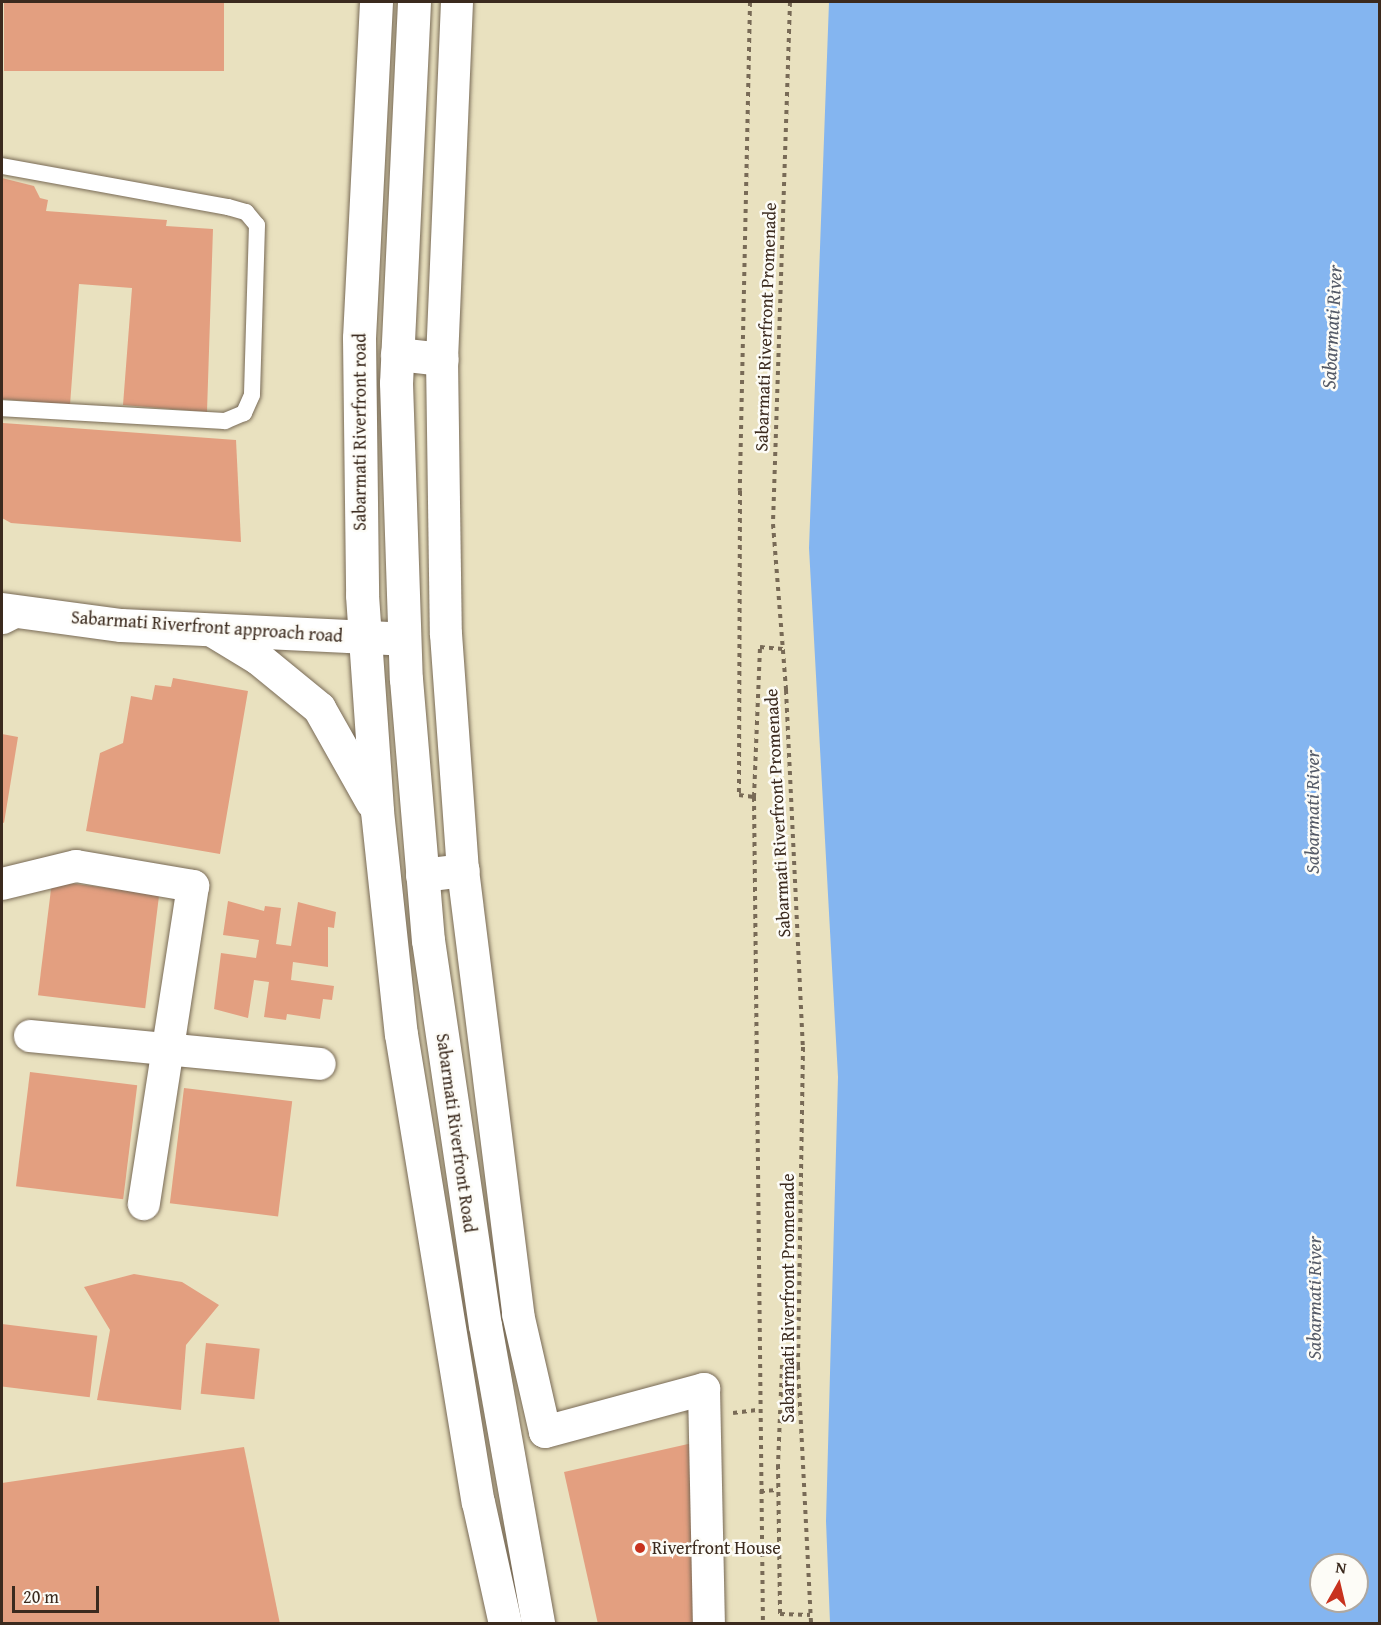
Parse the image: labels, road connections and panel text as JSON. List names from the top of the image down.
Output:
{
  "streets": {
    "street": ["Sabarmati Riverfront road", "Sabarmati Riverfront approach road", "Sabarmati Riverfront Road"],
    "path": ["Sabarmati Riverfront Promenade"]
  },
  "crossings": [
    ["Sabarmati Riverfront road", "Sabarmati Riverfront approach road"],
    ["Sabarmati Riverfront road", "Sabarmati Riverfront Road"],
    ["Sabarmati Riverfront approach road", "Sabarmati Riverfront Road"]
  ],
  "water": ["Sabarmati River"],
  "places": ["Riverfront House"],
  "scale_bar": "20 m",
  "north": "top"
}
